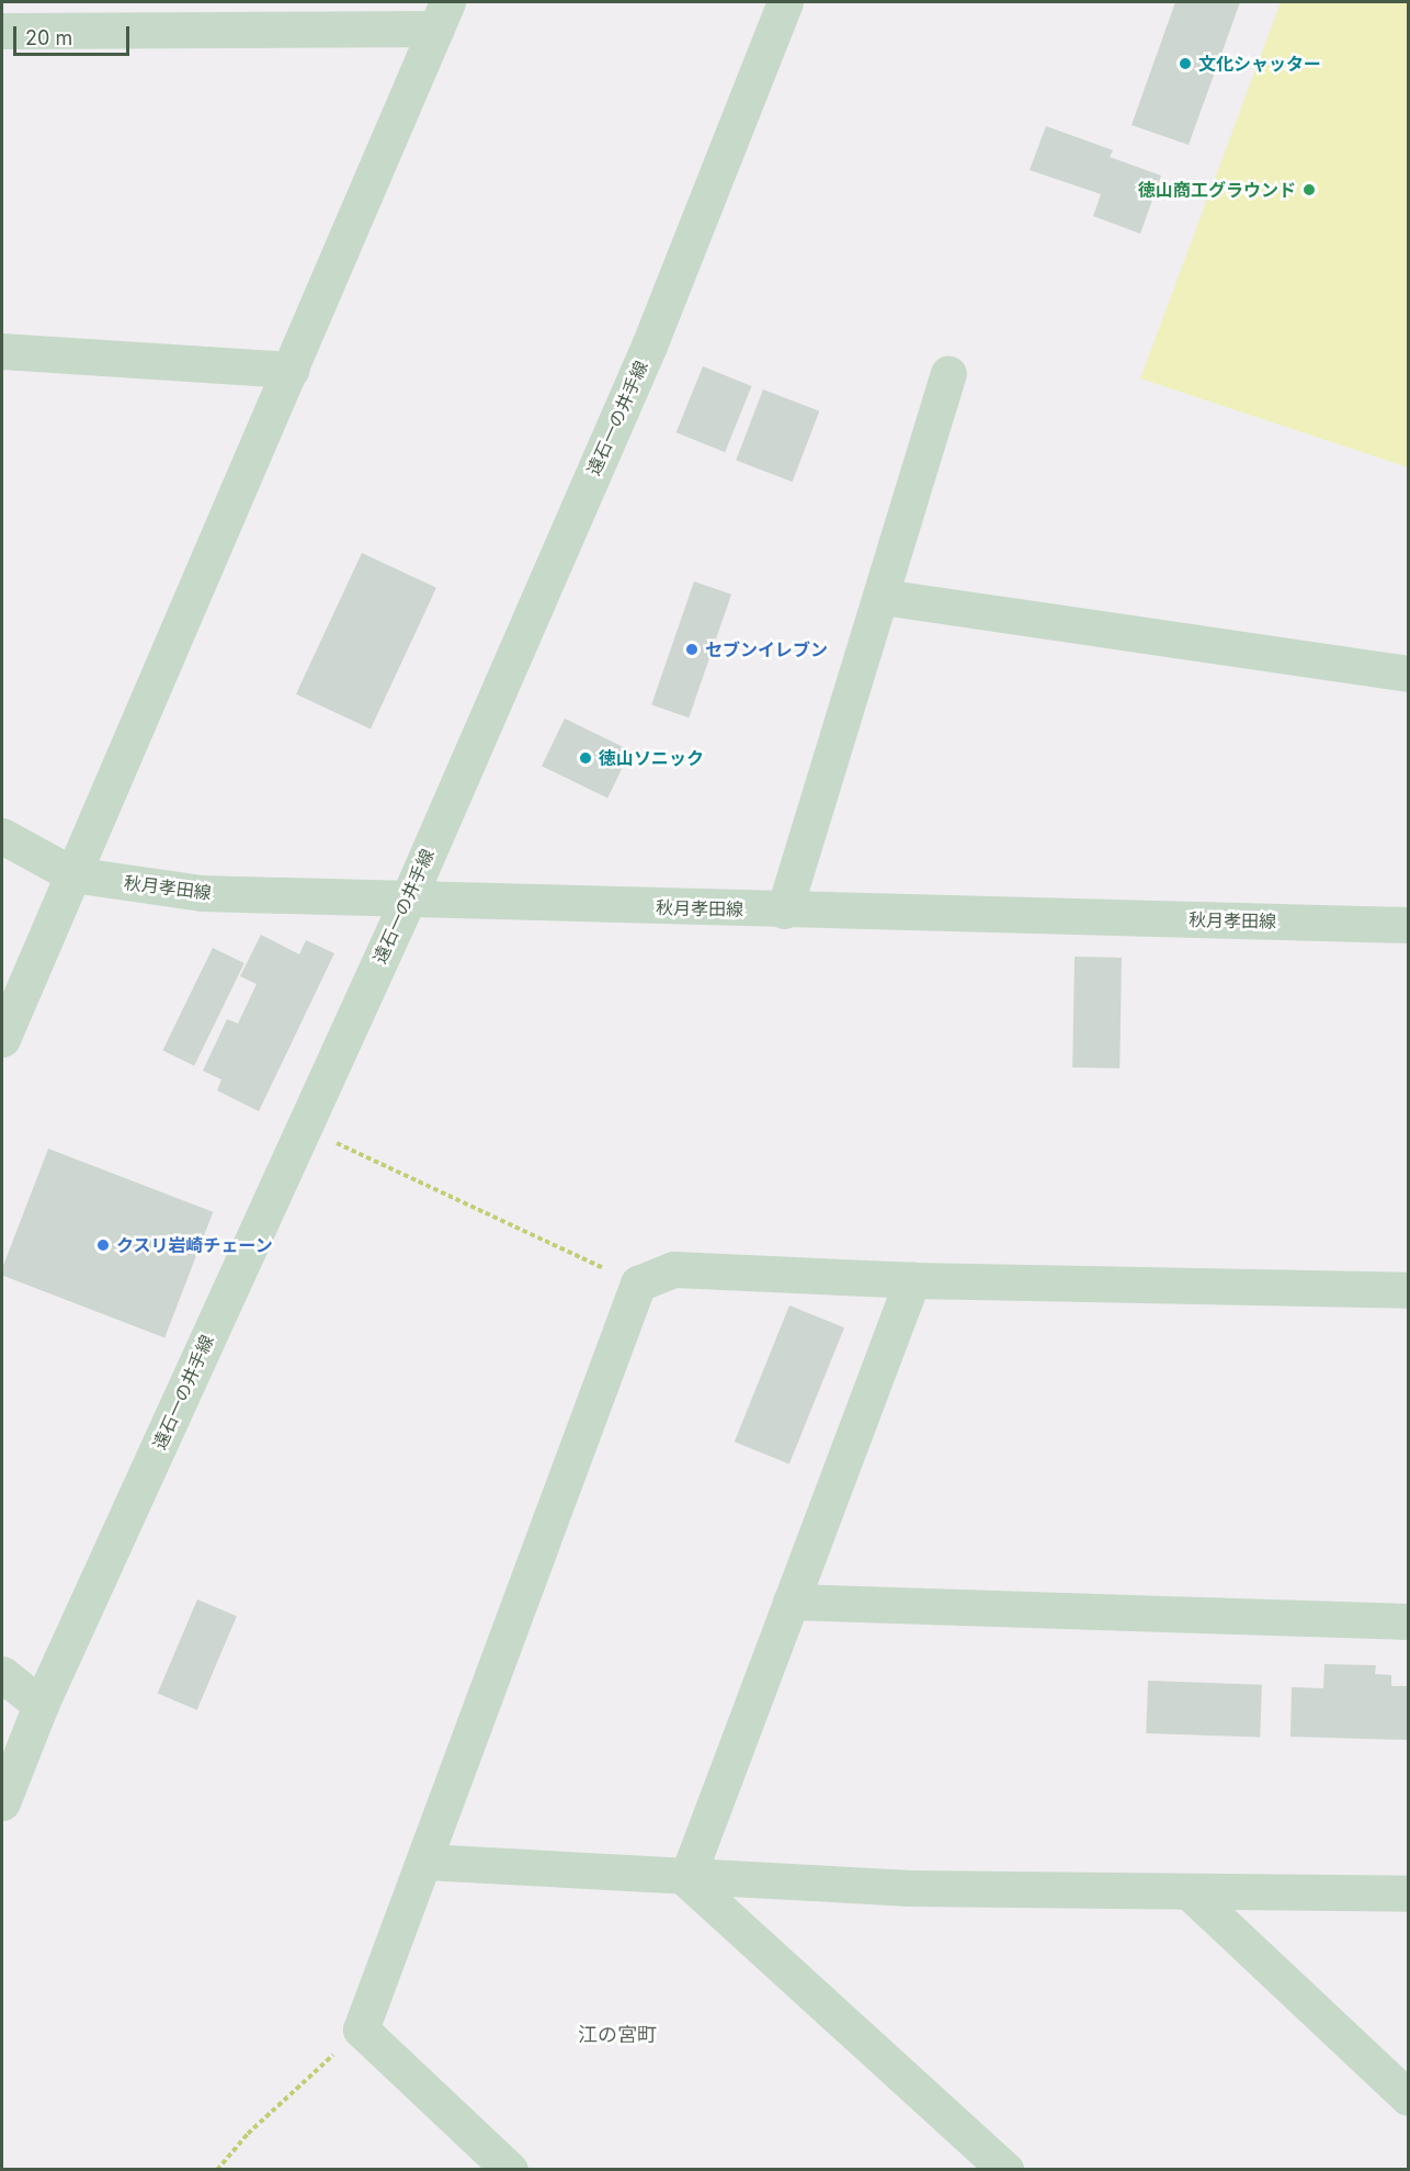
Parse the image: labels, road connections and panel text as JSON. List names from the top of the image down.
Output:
{
  "streets": {
    "street": ["遠石一の井手線", "秋月孝田線"]
  },
  "crossings": [
    ["遠石一の井手線", "秋月孝田線"]
  ],
  "districts": ["江の宮町"],
  "places": [
    "文化シャッター",
    "徳山商工グラウンド",
    "セブンイレブン",
    "徳山ソニック",
    "クスリ岩崎チェーン"
  ],
  "scale_bar": "20 m"
}
